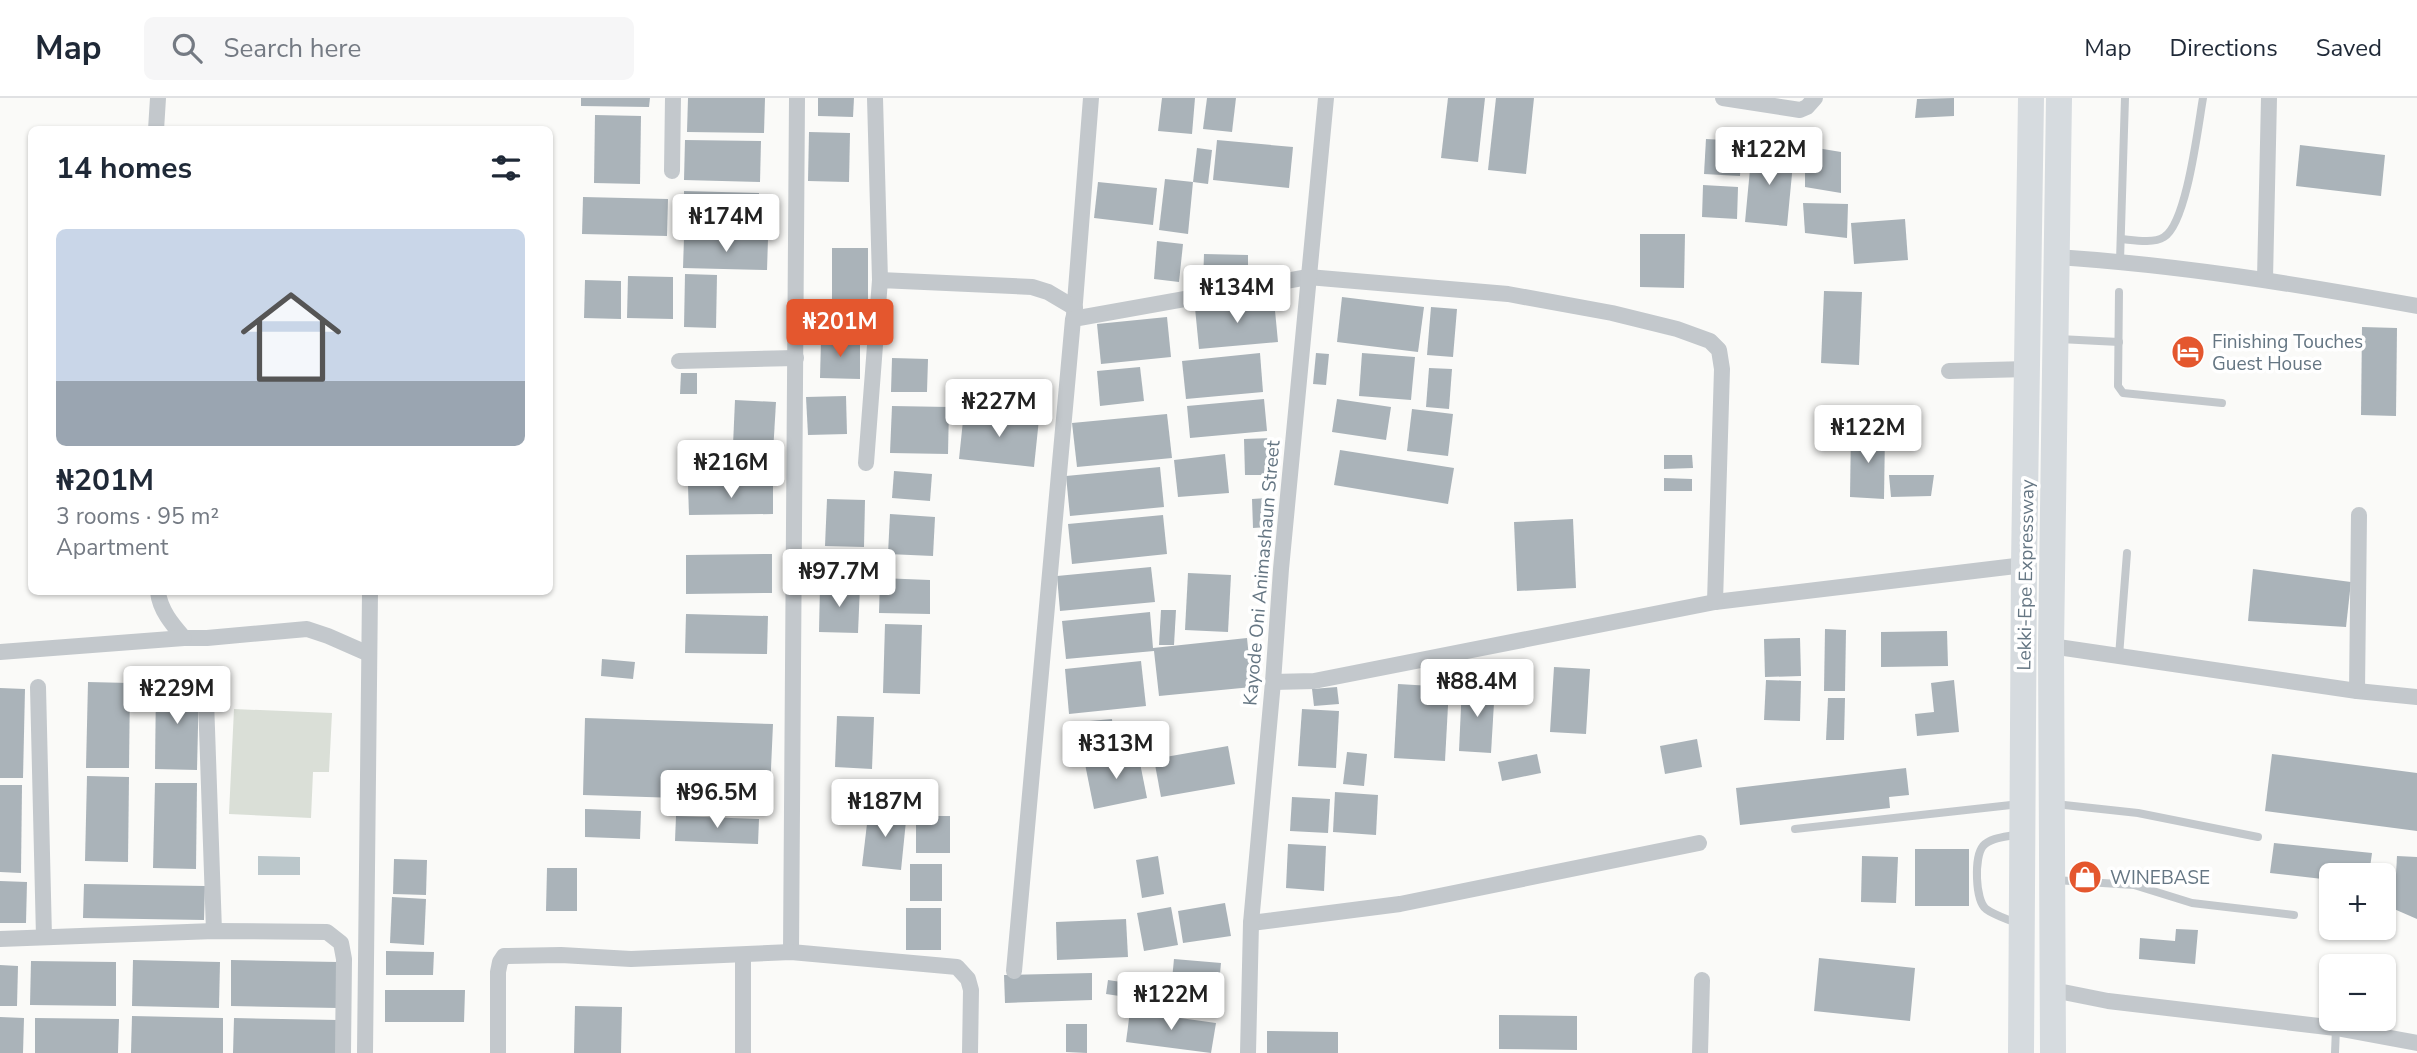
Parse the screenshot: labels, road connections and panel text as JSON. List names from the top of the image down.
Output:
{
  "streets": {
    "highway": ["Lekki-Epe Expressway"],
    "street": ["Kayode Oni Animashaun Street"]
  },
  "places": {
    "hotel": ["Finishing Touches Guest House"],
    "shop": ["WINEBASE"]
  },
  "page": {
    "header": "Map",
    "search": "Search here",
    "nav": ["Map", "Directions", "Saved"],
    "heading": "14 homes",
    "price": [
      "₦122M",
      "₦174M",
      "₦134M",
      "₦201M",
      "₦227M",
      "₦122M",
      "₦216M",
      "₦97.7M",
      "₦88.4M",
      "₦229M",
      "₦313M",
      "₦96.5M",
      "₦187M",
      "₦122M"
    ],
    "list": [
      {
        "name": "₦201M",
        "note": "3 rooms · 95 m² · Apartment"
      }
    ],
    "map_buttons": ["+", "−"]
  }
}
